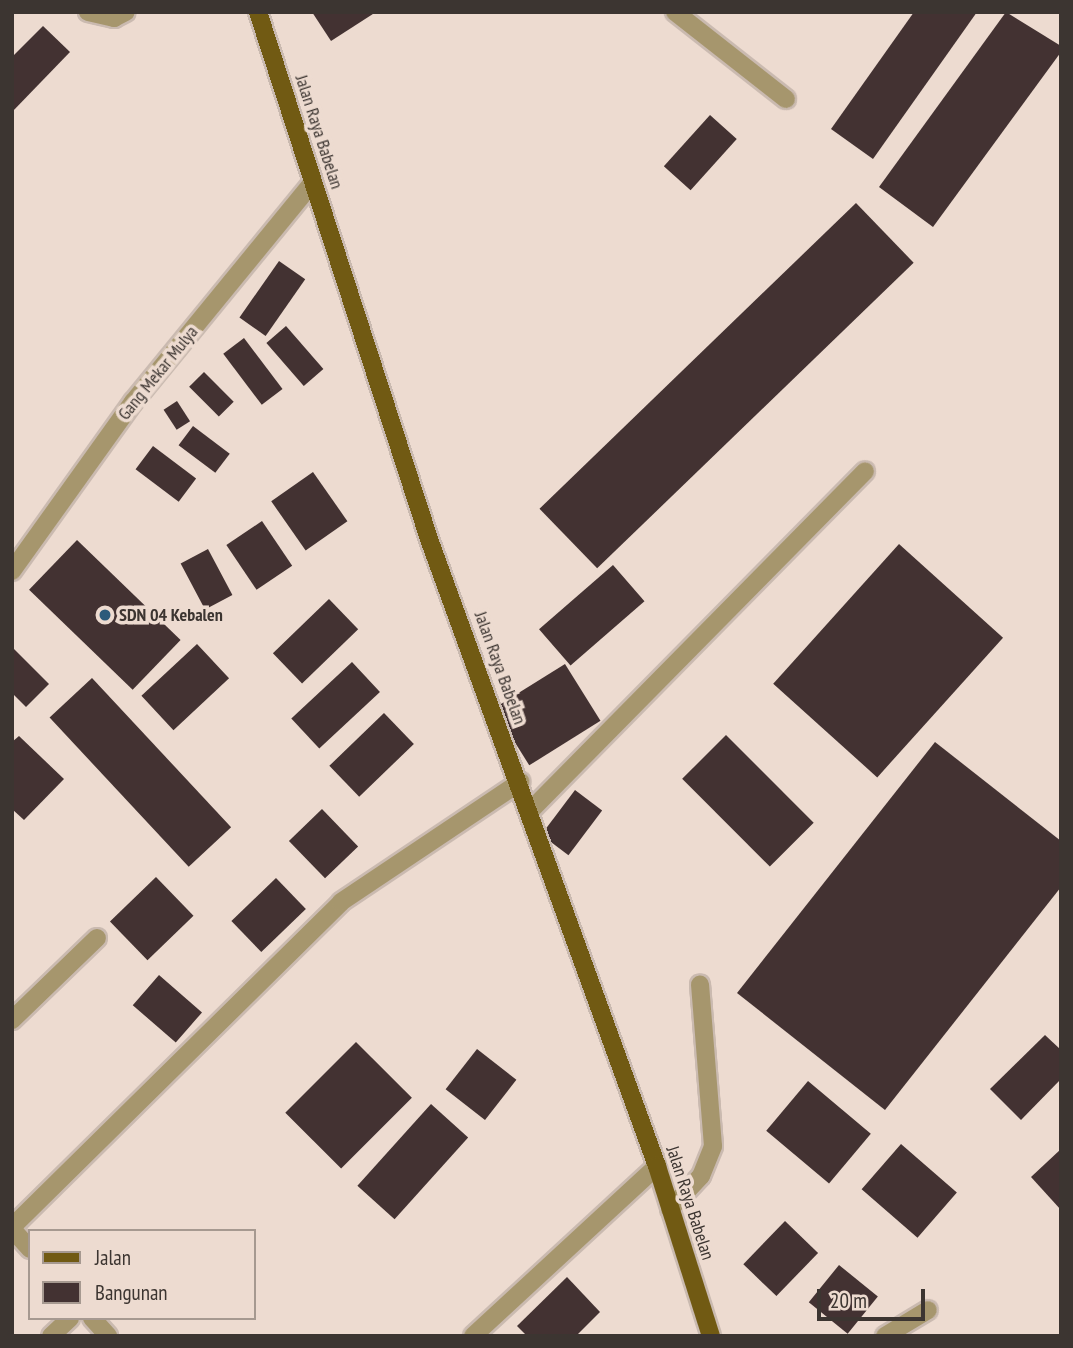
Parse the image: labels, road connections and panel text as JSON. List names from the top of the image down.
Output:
{
  "streets": {
    "main road": ["Jalan Raya Babelan"],
    "street": ["Gang Mekar Mulya"]
  },
  "crossings": [
    ["Jalan Raya Babelan", "Gang Mekar Mulya"]
  ],
  "places": ["SDN 04 Kebalen"],
  "legend": ["Jalan", "Bangunan"],
  "scale_bar": "20 m"
}
